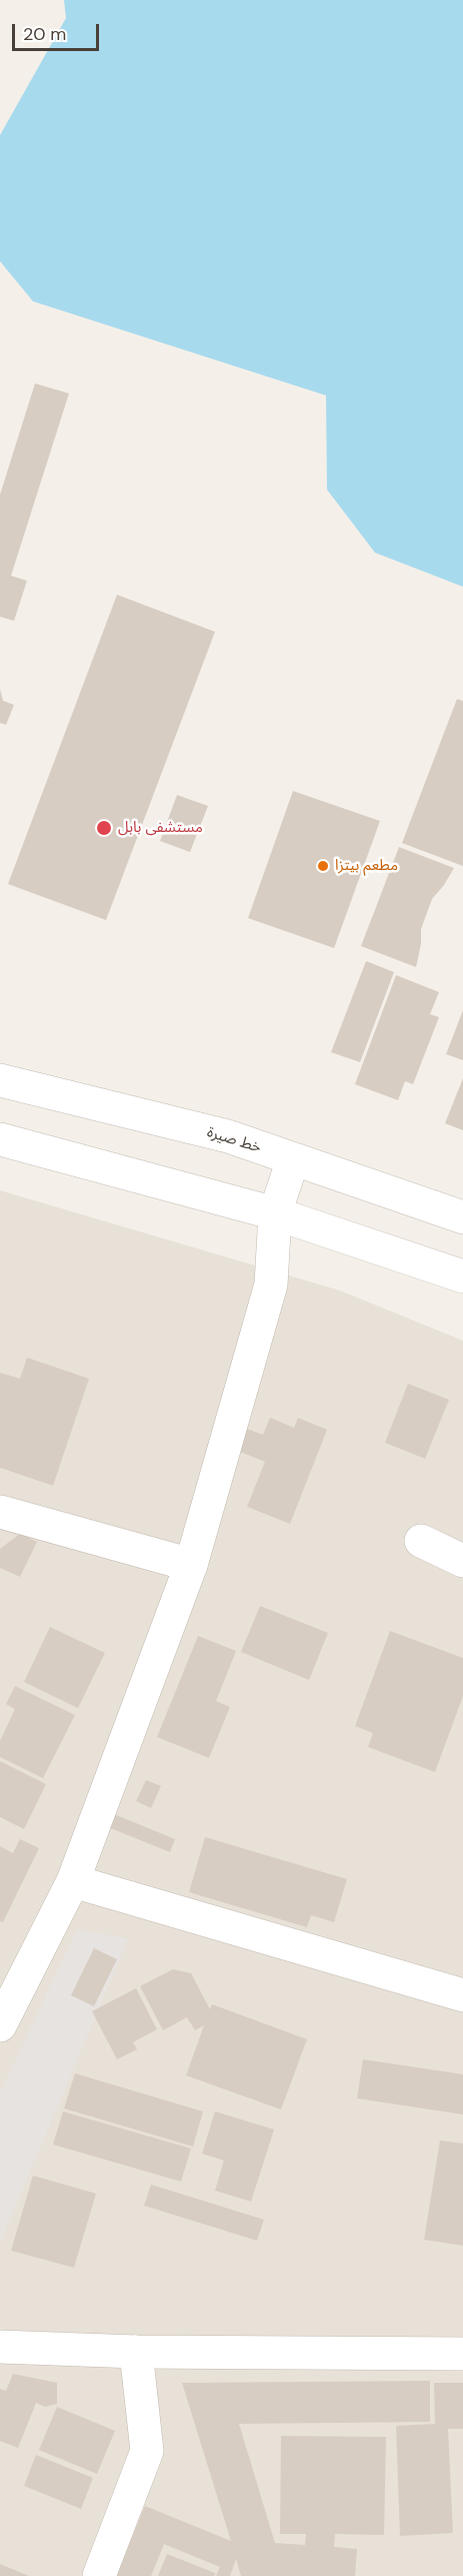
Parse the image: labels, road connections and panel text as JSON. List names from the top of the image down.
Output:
{
  "streets": {
    "street": ["خط صيرة"]
  },
  "places": ["مستشفى بابل", "مطعم بيتزا"],
  "scale_bar": "20 m"
}
